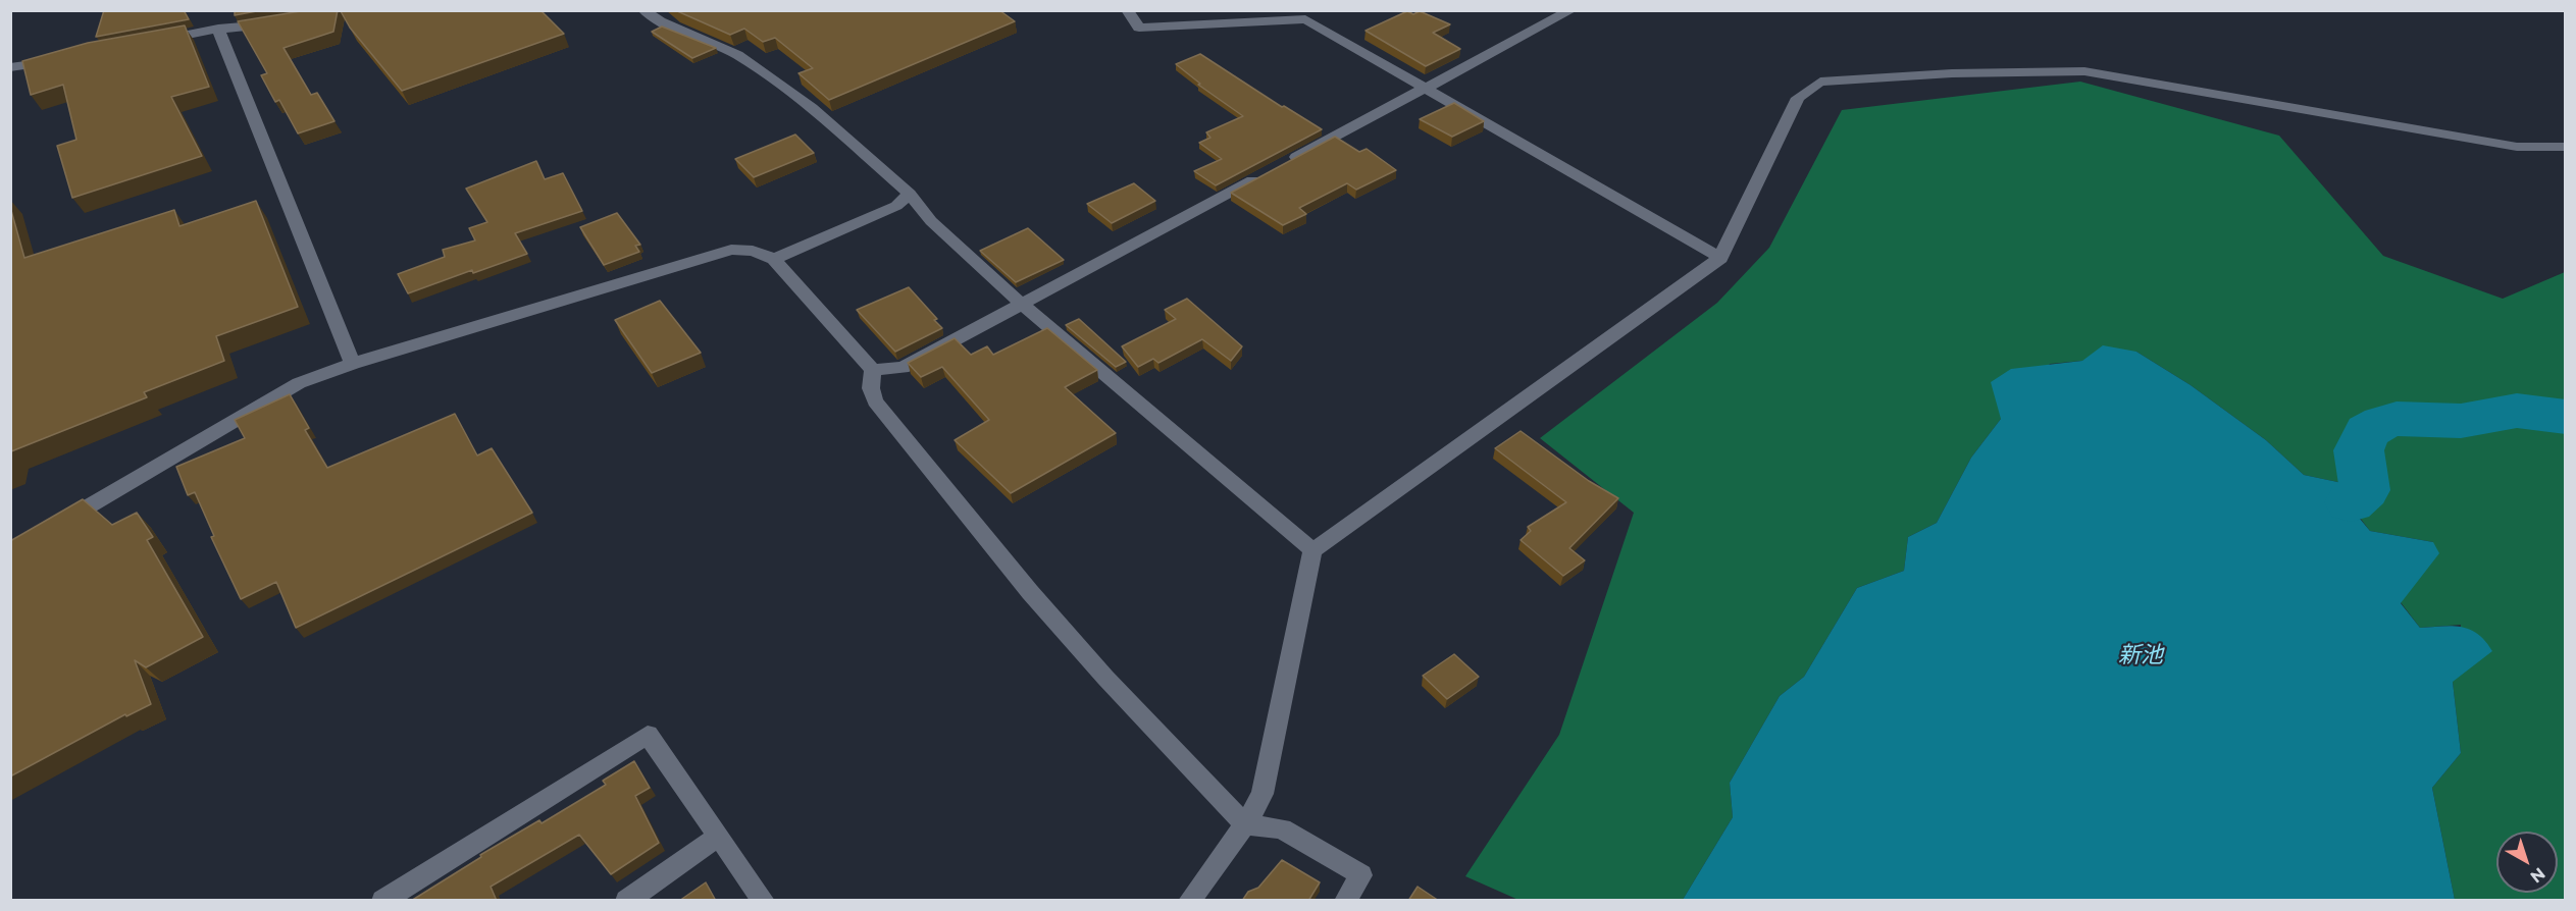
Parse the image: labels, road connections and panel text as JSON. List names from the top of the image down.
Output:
{
  "water": ["新池"],
  "north": "bottom right"
}
